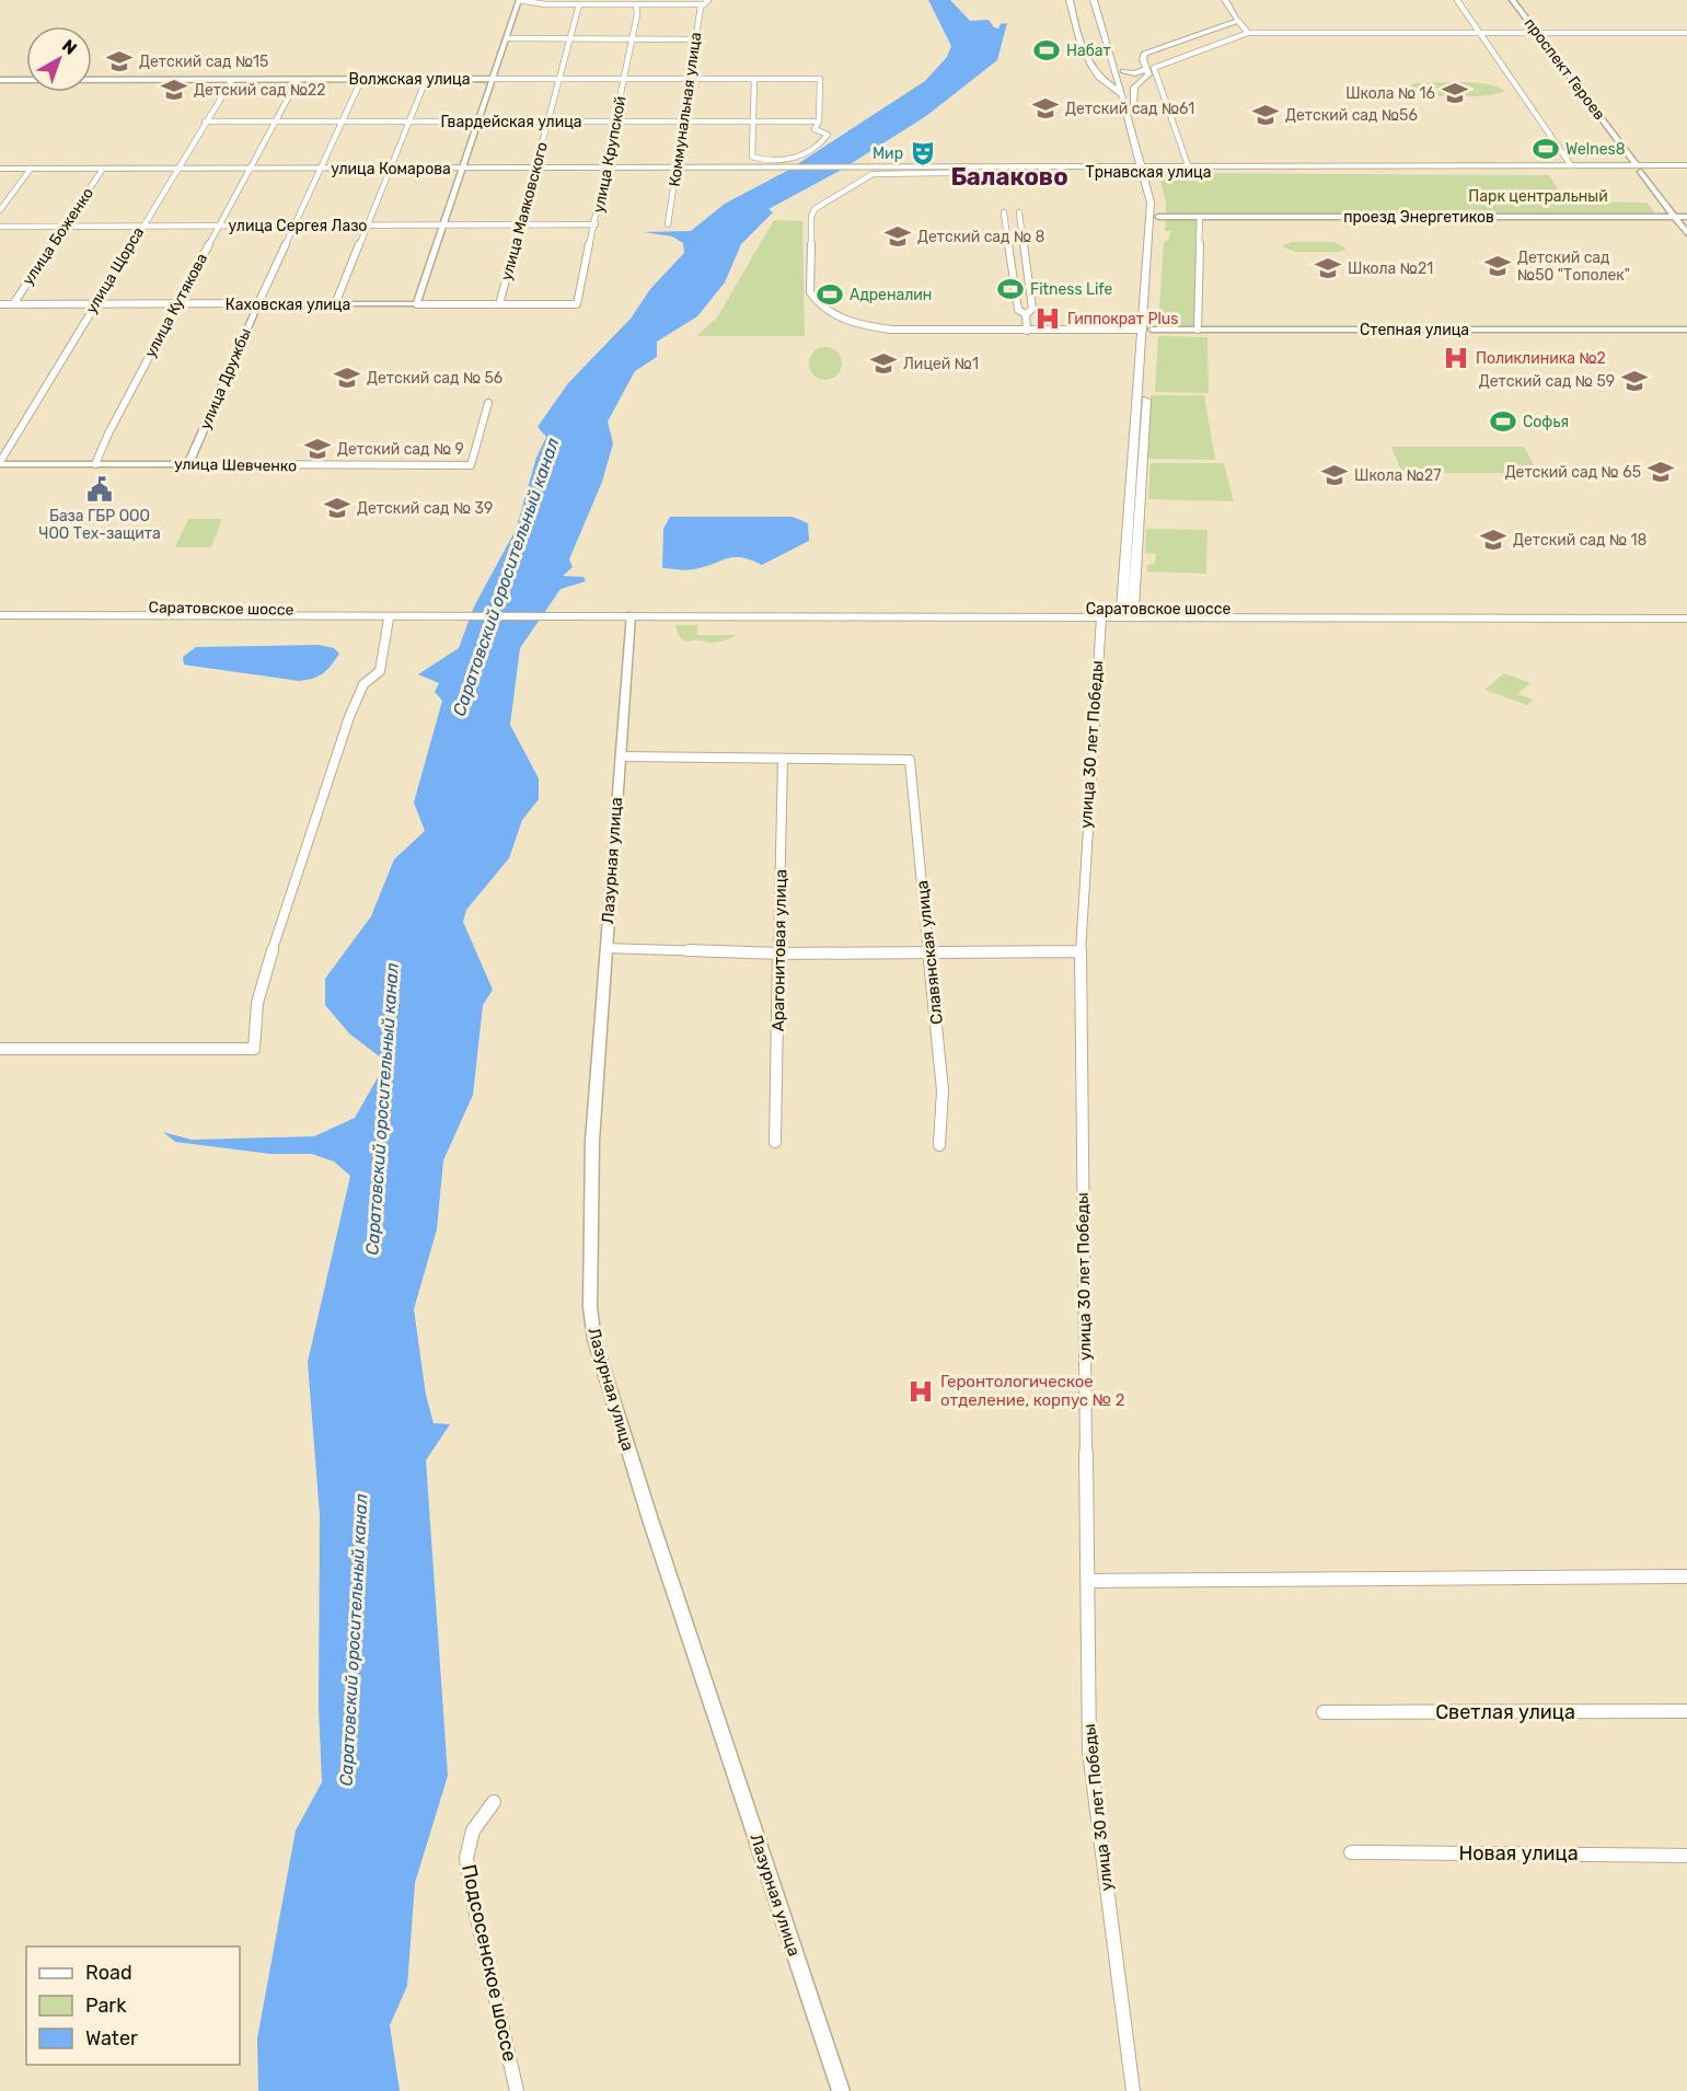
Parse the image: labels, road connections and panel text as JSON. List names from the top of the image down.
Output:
{
  "streets": {
    "main road": ["улица Комарова", "Трнавская улица", "Саратовское шоссе"],
    "street": [
      "проспект Героев",
      "Волжская улица",
      "Коммунальная улица",
      "Гвардейская улица",
      "улица Крупской",
      "улица Маяковского",
      "проезд Энергетиков",
      "улица Сергея Лазо",
      "улица Боженко",
      "улица Щорса",
      "Каховская улица",
      "улица Кутякова",
      "Степная улица",
      "улица Дружбы",
      "улица Шевченко",
      "улица 30 лет Победы",
      "Лазурная улица",
      "Арагонитовая улица",
      "Славянская улица",
      "Светлая улица",
      "Новая улица",
      "Подсосенское шоссе"
    ]
  },
  "crossings": [
    ["проспект Героев", "Трнавская улица"],
    ["проспект Героев", "проезд Энергетиков"],
    ["Волжская улица", "Коммунальная улица"],
    ["Волжская улица", "Гвардейская улица"],
    ["Волжская улица", "улица Крупской"],
    ["Волжская улица", "улица Маяковского"],
    ["Волжская улица", "улица Щорса"],
    ["Волжская улица", "улица Кутякова"],
    ["Волжская улица", "улица Дружбы"],
    ["Коммунальная улица", "Гвардейская улица"],
    ["Коммунальная улица", "улица Комарова"],
    ["Гвардейская улица", "улица Крупской"],
    ["Гвардейская улица", "улица Маяковского"],
    ["Гвардейская улица", "улица Щорса"],
    ["Гвардейская улица", "улица Кутякова"],
    ["Гвардейская улица", "улица Дружбы"],
    ["улица Крупской", "улица Комарова"],
    ["улица Крупской", "улица Сергея Лазо"],
    ["улица Крупской", "Каховская улица"],
    ["улица Комарова", "Трнавская улица"],
    ["улица Комарова", "улица Маяковского"],
    ["улица Комарова", "улица Боженко"],
    ["улица Комарова", "улица Щорса"],
    ["улица Комарова", "улица Кутякова"],
    ["улица Комарова", "улица Дружбы"],
    ["улица Маяковского", "улица Сергея Лазо"],
    ["улица Маяковского", "Каховская улица"],
    ["улица Сергея Лазо", "улица Боженко"],
    ["улица Сергея Лазо", "улица Щорса"],
    ["улица Сергея Лазо", "улица Кутякова"],
    ["улица Сергея Лазо", "улица Дружбы"],
    ["улица Боженко", "Каховская улица"],
    ["улица Щорса", "Каховская улица"],
    ["улица Щорса", "улица Шевченко"],
    ["Каховская улица", "улица Кутякова"],
    ["Каховская улица", "улица Дружбы"],
    ["улица Кутякова", "улица Шевченко"],
    ["улица Дружбы", "улица Шевченко"],
    ["Саратовское шоссе", "улица 30 лет Победы"],
    ["Саратовское шоссе", "Лазурная улица"],
    ["Арагонитовая улица", "Славянская улица"]
  ],
  "districts": ["Балаково"],
  "water": ["Саратовский оросительный канал"],
  "parks": ["Парк центральный"],
  "places": {
    "sports": [
      "Набат",
      "Welnes8",
      "Fitness Life",
      "Адреналин",
      "Софья"
    ],
    "school or university": [
      "Детский сад №15",
      "Детский сад №22",
      "Школа № 16",
      "Детский сад №61",
      "Детский сад №56",
      "Детский сад № 8",
      "Детский сад №50 \"Тополек\"",
      "Школа №21",
      "Лицей №1",
      "Детский сад № 56",
      "Детский сад № 59",
      "Детский сад № 9",
      "Детский сад № 65",
      "Школа №27",
      "Детский сад № 39",
      "Детский сад № 18"
    ],
    "theatre": ["Мир"],
    "hospital": ["Гиппократ Plus", "Поликлиника №2", "Геронтологическое отделение, корпус № 2"],
    "public building": ["База ГБР ООО ЧОО Тех-защита"]
  },
  "legend": ["Road", "Park", "Water"],
  "north": "top right"
}
